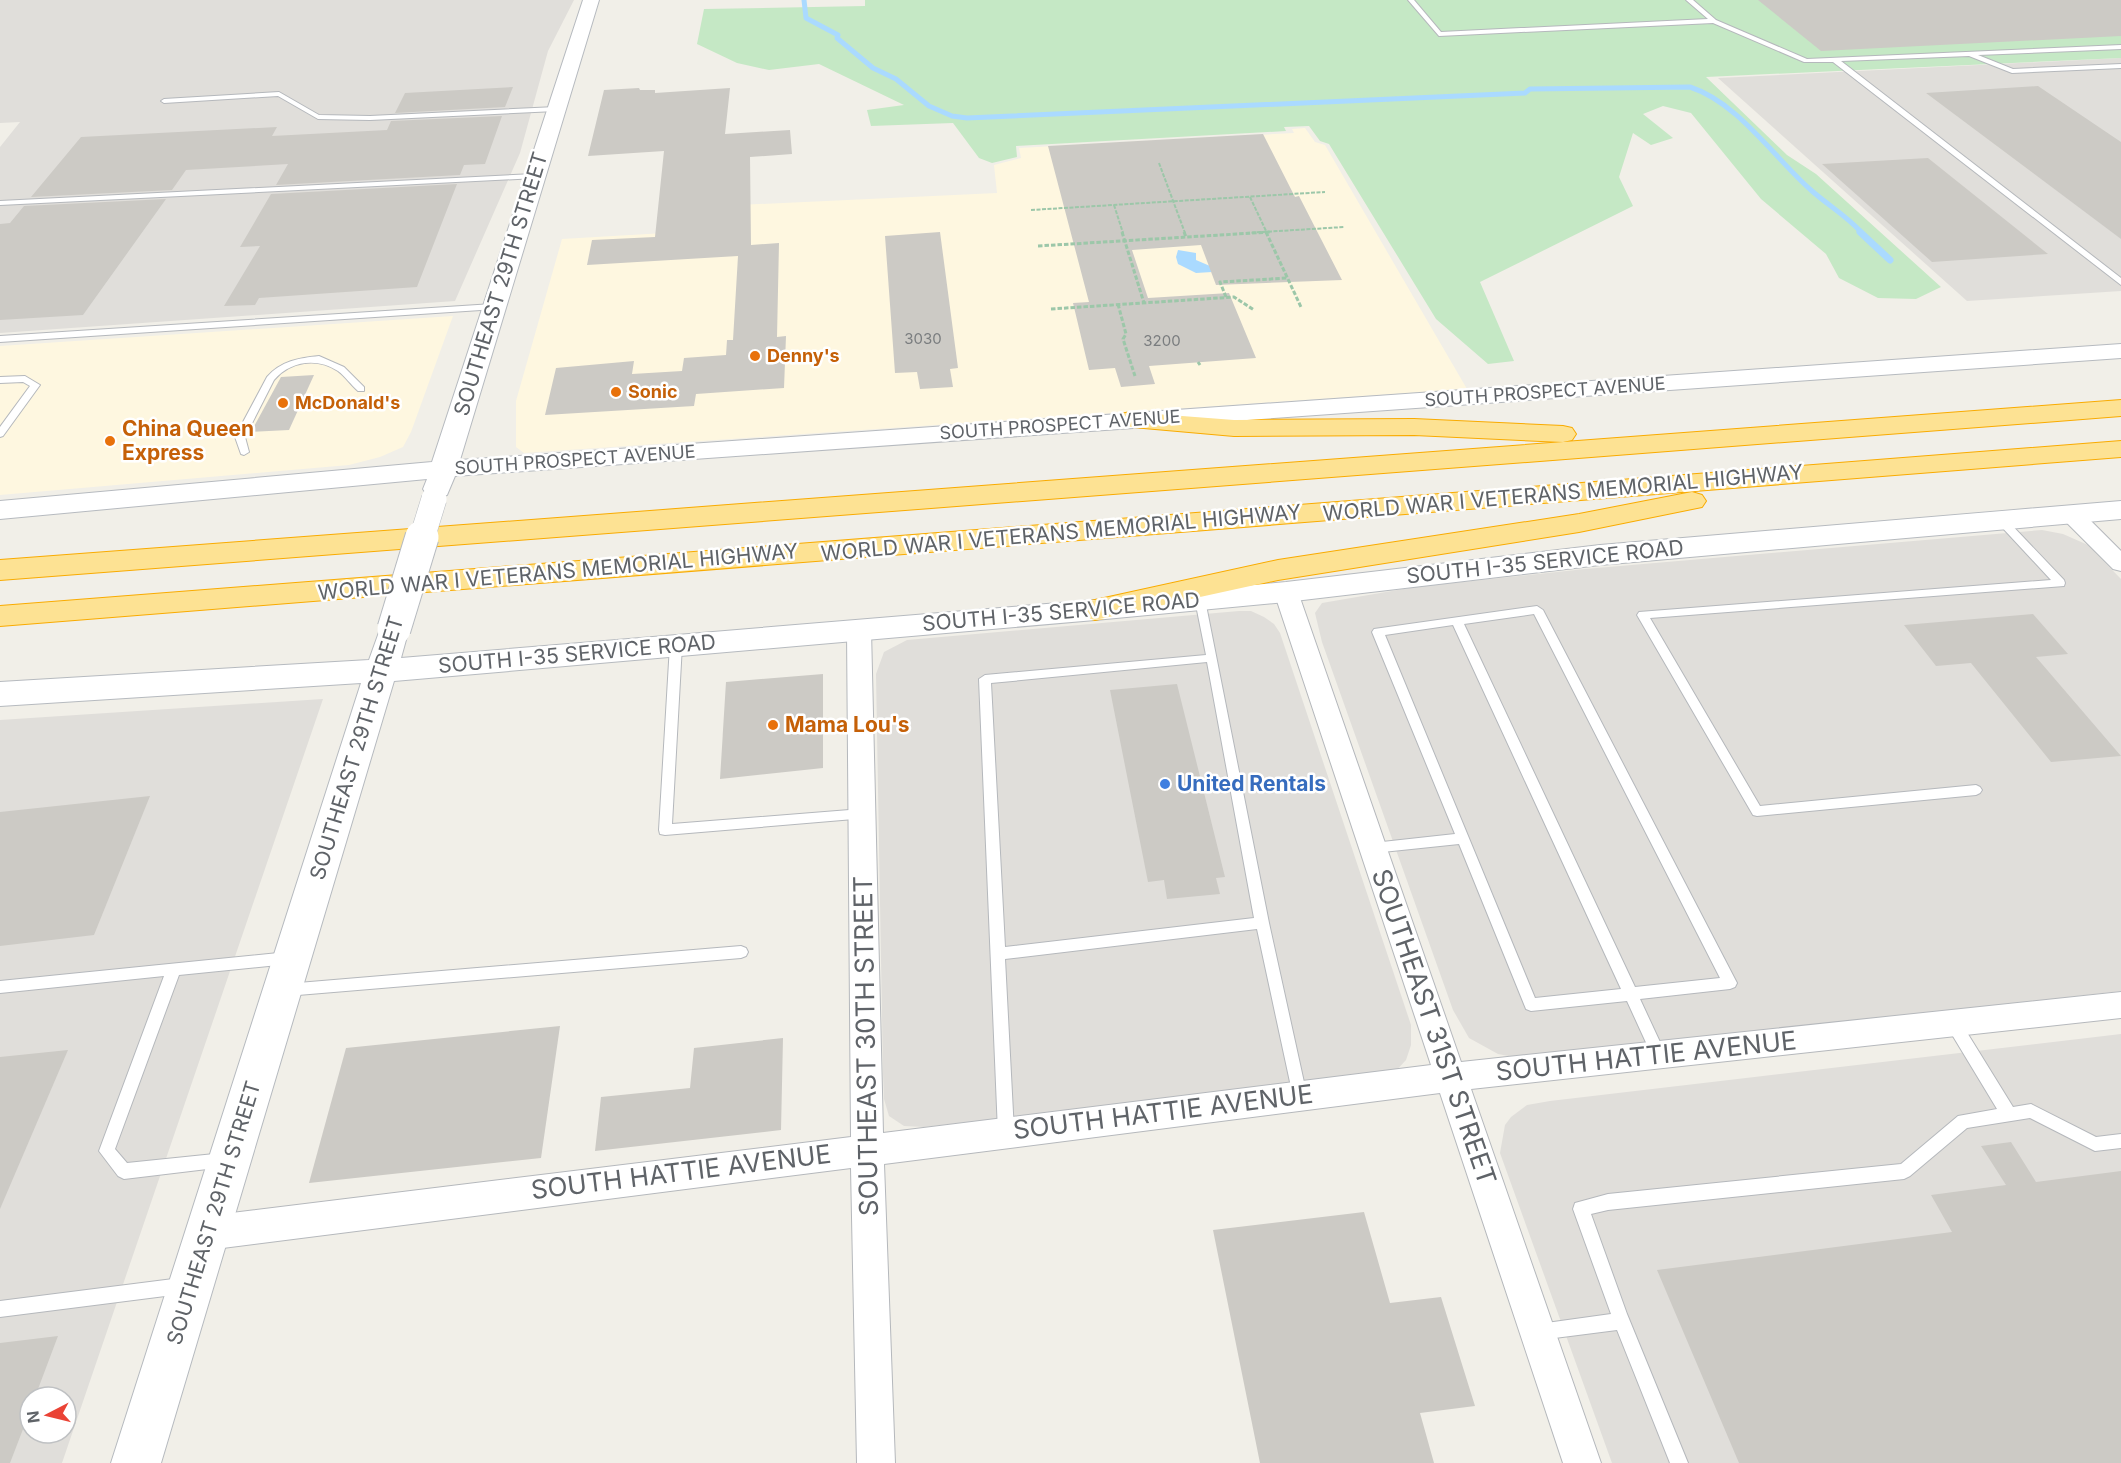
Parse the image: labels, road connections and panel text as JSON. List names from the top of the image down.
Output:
{
  "streets": {
    "highway": ["WORLD WAR I VETERANS MEMORIAL HIGHWAY"],
    "main road": ["SOUTHEAST 29TH STREET", "SOUTH PROSPECT AVENUE", "SOUTH I-35 SERVICE ROAD"],
    "street": ["SOUTHEAST 31ST STREET", "SOUTHEAST 30TH STREET", "SOUTH HATTIE AVENUE"]
  },
  "crossings": [
    ["SOUTHEAST 29TH STREET", "SOUTH PROSPECT AVENUE"],
    ["SOUTHEAST 29TH STREET", "SOUTH I-35 SERVICE ROAD"],
    ["SOUTHEAST 29TH STREET", "SOUTH HATTIE AVENUE"],
    ["SOUTH I-35 SERVICE ROAD", "SOUTHEAST 31ST STREET"],
    ["SOUTH I-35 SERVICE ROAD", "SOUTHEAST 30TH STREET"],
    ["SOUTHEAST 31ST STREET", "SOUTH HATTIE AVENUE"],
    ["SOUTHEAST 30TH STREET", "SOUTH HATTIE AVENUE"]
  ],
  "places": [
    "Denny's",
    "Sonic",
    "McDonald's",
    "China Queen Express",
    "Mama Lou's",
    "United Rentals"
  ],
  "house_numbers": ["3030", "3200"],
  "north": "left"
}
